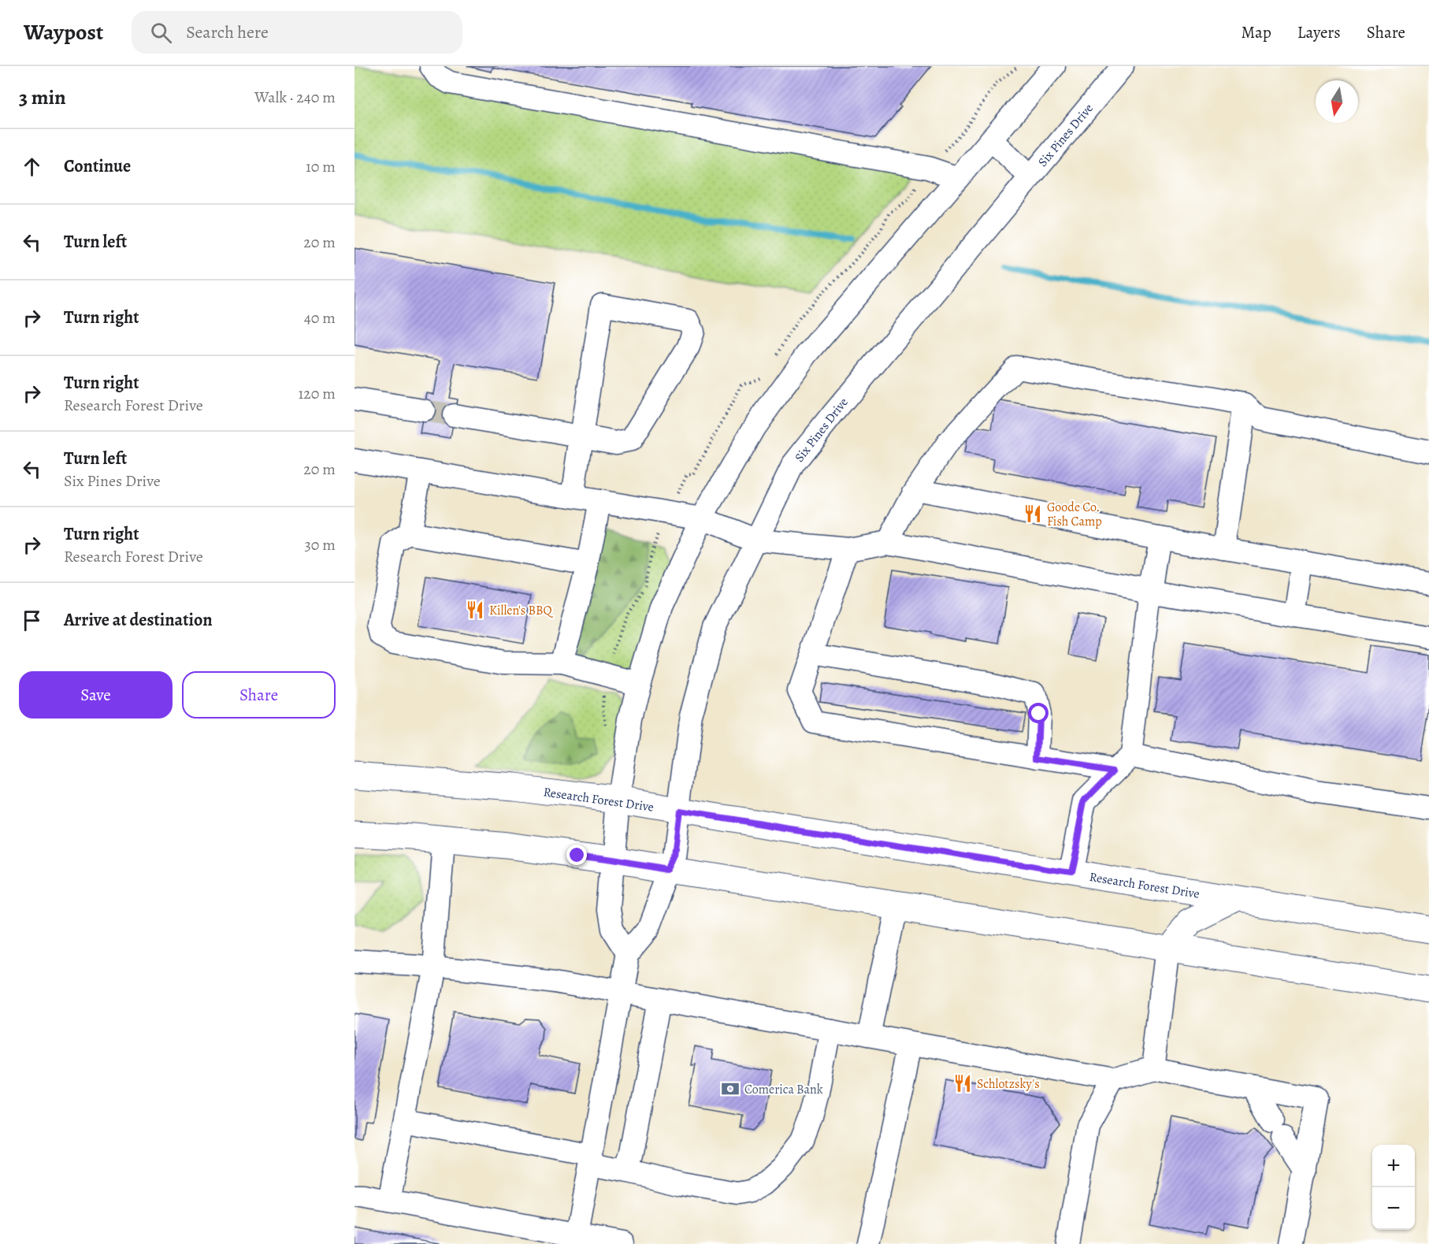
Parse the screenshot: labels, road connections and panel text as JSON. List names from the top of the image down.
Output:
{
  "streets": {
    "main road": ["Research Forest Drive"],
    "street": ["Six Pines Drive"]
  },
  "crossings": [
    ["Six Pines Drive", "Research Forest Drive"]
  ],
  "places": {
    "restaurant": ["Goode Co. Fish Camp", "Killen's BBQ", "Schlotzsky's"],
    "bank": ["Comerica Bank"]
  },
  "north": "bottom",
  "page": {
    "header": "Waypost",
    "search": "Search here",
    "nav": ["Map", "Layers", "Share"],
    "heading": ["3 min", "Walk · 240 m"],
    "list": [
      ["Continue", "10 m"],
      ["Turn left", "20 m"],
      ["Turn right", "40 m"],
      ["Turn right", "Research Forest Drive", "120 m"],
      ["Turn left", "Six Pines Drive", "20 m"],
      ["Turn right", "Research Forest Drive", "30 m"],
      "Arrive at destination"
    ],
    "buttons": ["Save", "Share"],
    "map_buttons": ["+", "−"]
  }
}
